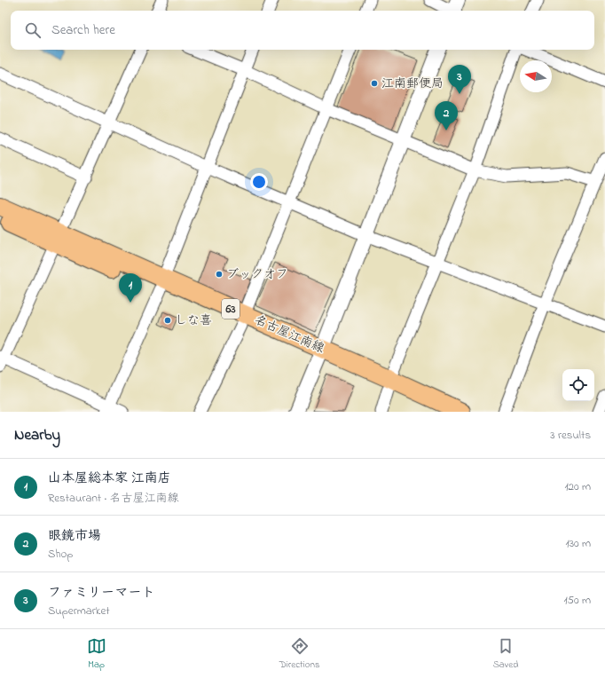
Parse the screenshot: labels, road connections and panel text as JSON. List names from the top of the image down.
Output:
{
  "streets": {
    "main road": ["63", "名古屋江南線"]
  },
  "places": ["江南郵便局", "ブックオフ", "しな喜"],
  "north": "left",
  "page": {
    "search": "Search here",
    "pins": ["3", "2", "1"],
    "heading": ["Nearby", "3 results"],
    "list": [
      {
        "mark": "1",
        "name": "山本屋総本家 江南店",
        "note": "Restaurant · 名古屋江南線",
        "value": "120 m"
      },
      {
        "mark": "2",
        "name": "眼鏡市場",
        "note": "Shop",
        "value": "130 m"
      },
      {
        "mark": "3",
        "name": "ファミリーマート",
        "note": "Supermarket",
        "value": "150 m"
      }
    ],
    "nav": ["Map", "Directions", "Saved"]
  }
}
